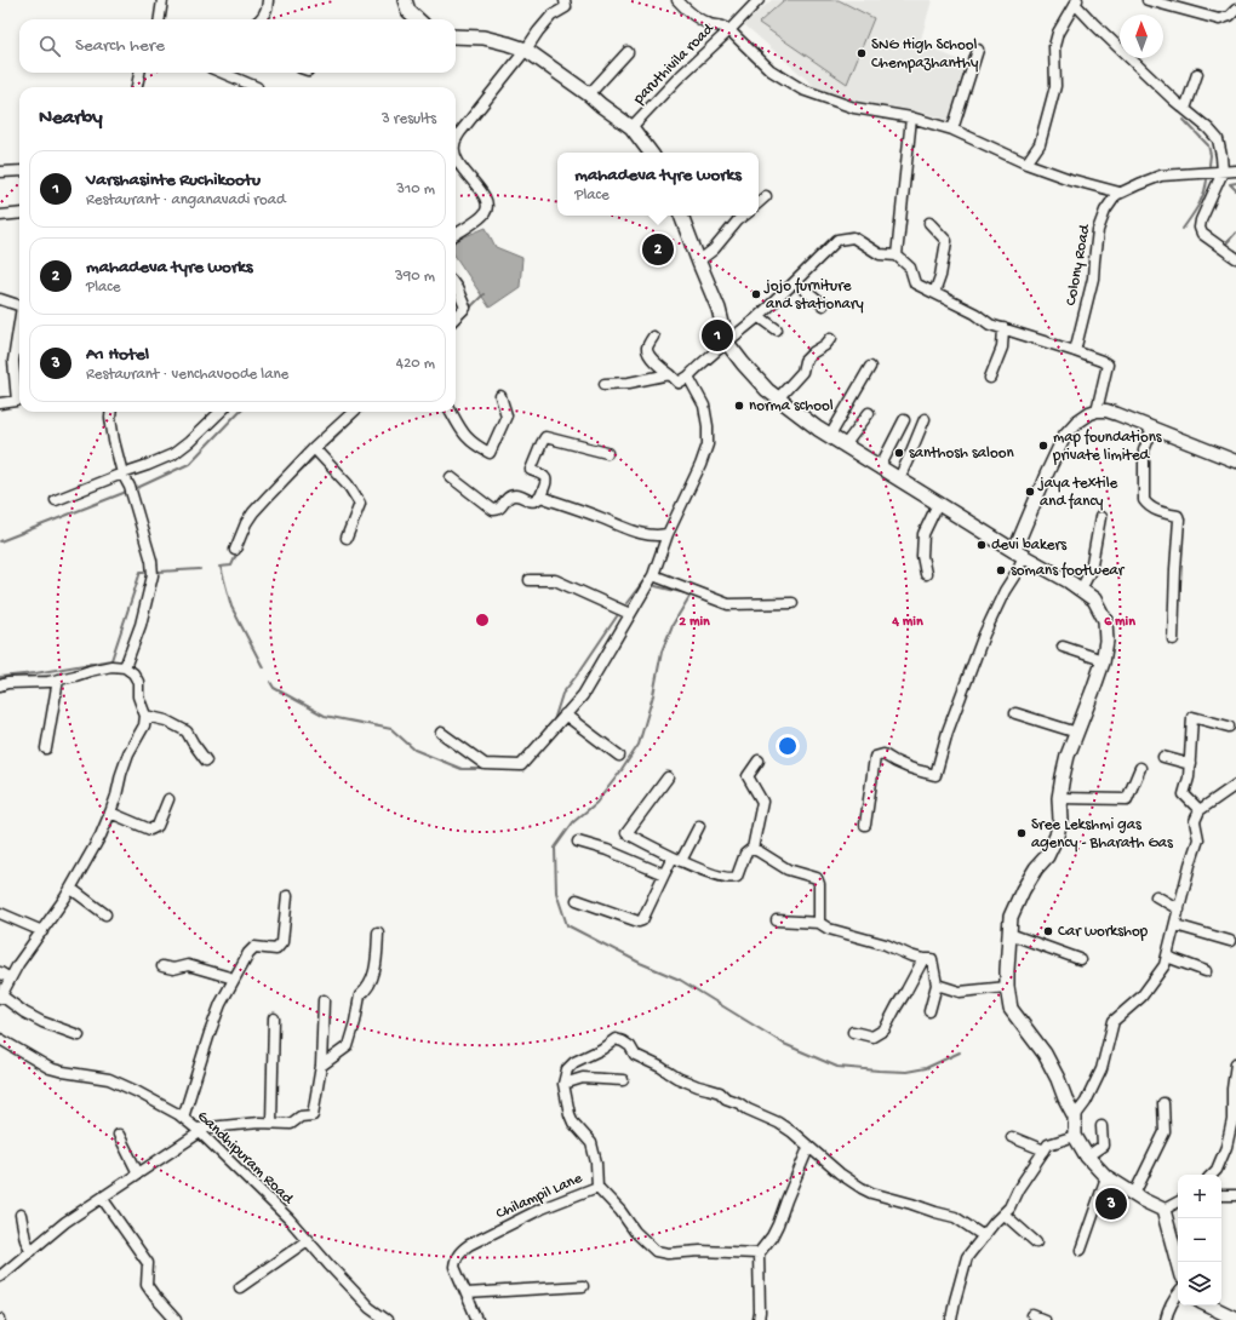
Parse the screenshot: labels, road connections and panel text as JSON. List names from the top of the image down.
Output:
{
  "streets": {
    "street": [
      "paruthivila road",
      "Colony Road",
      "Gandhipuram Road",
      "Chilampil Lane"
    ]
  },
  "places": [
    "SNG High School Chempazhanthy",
    "jojo furniture and stationary",
    "norma school",
    "map foundations private limited",
    "santhosh saloon",
    "jaya textile and fancy",
    "devi bakers",
    "somans footwear",
    "Sree Lekshmi gas agency - Bharath Gas",
    "Car workshop"
  ],
  "north": "top",
  "page": {
    "search": "Search here",
    "heading": ["Nearby", "3 results"],
    "list": [
      {
        "mark": "1",
        "name": "Varshasinte Ruchikootu",
        "note": "Restaurant · anganavadi road",
        "value": "310 m"
      },
      {
        "mark": "2",
        "name": "mahadeva tyre works",
        "note": "Place",
        "value": "390 m"
      },
      {
        "mark": "3",
        "name": "A1 Hotel",
        "note": "Restaurant · venchavoode lane",
        "value": "420 m"
      }
    ],
    "popup": ["mahadeva tyre works", "Place"],
    "pins": ["2", "1", "3"],
    "map_buttons": ["+", "−"]
  },
  "rings": ["2 min", "4 min", "6 min"]
}
